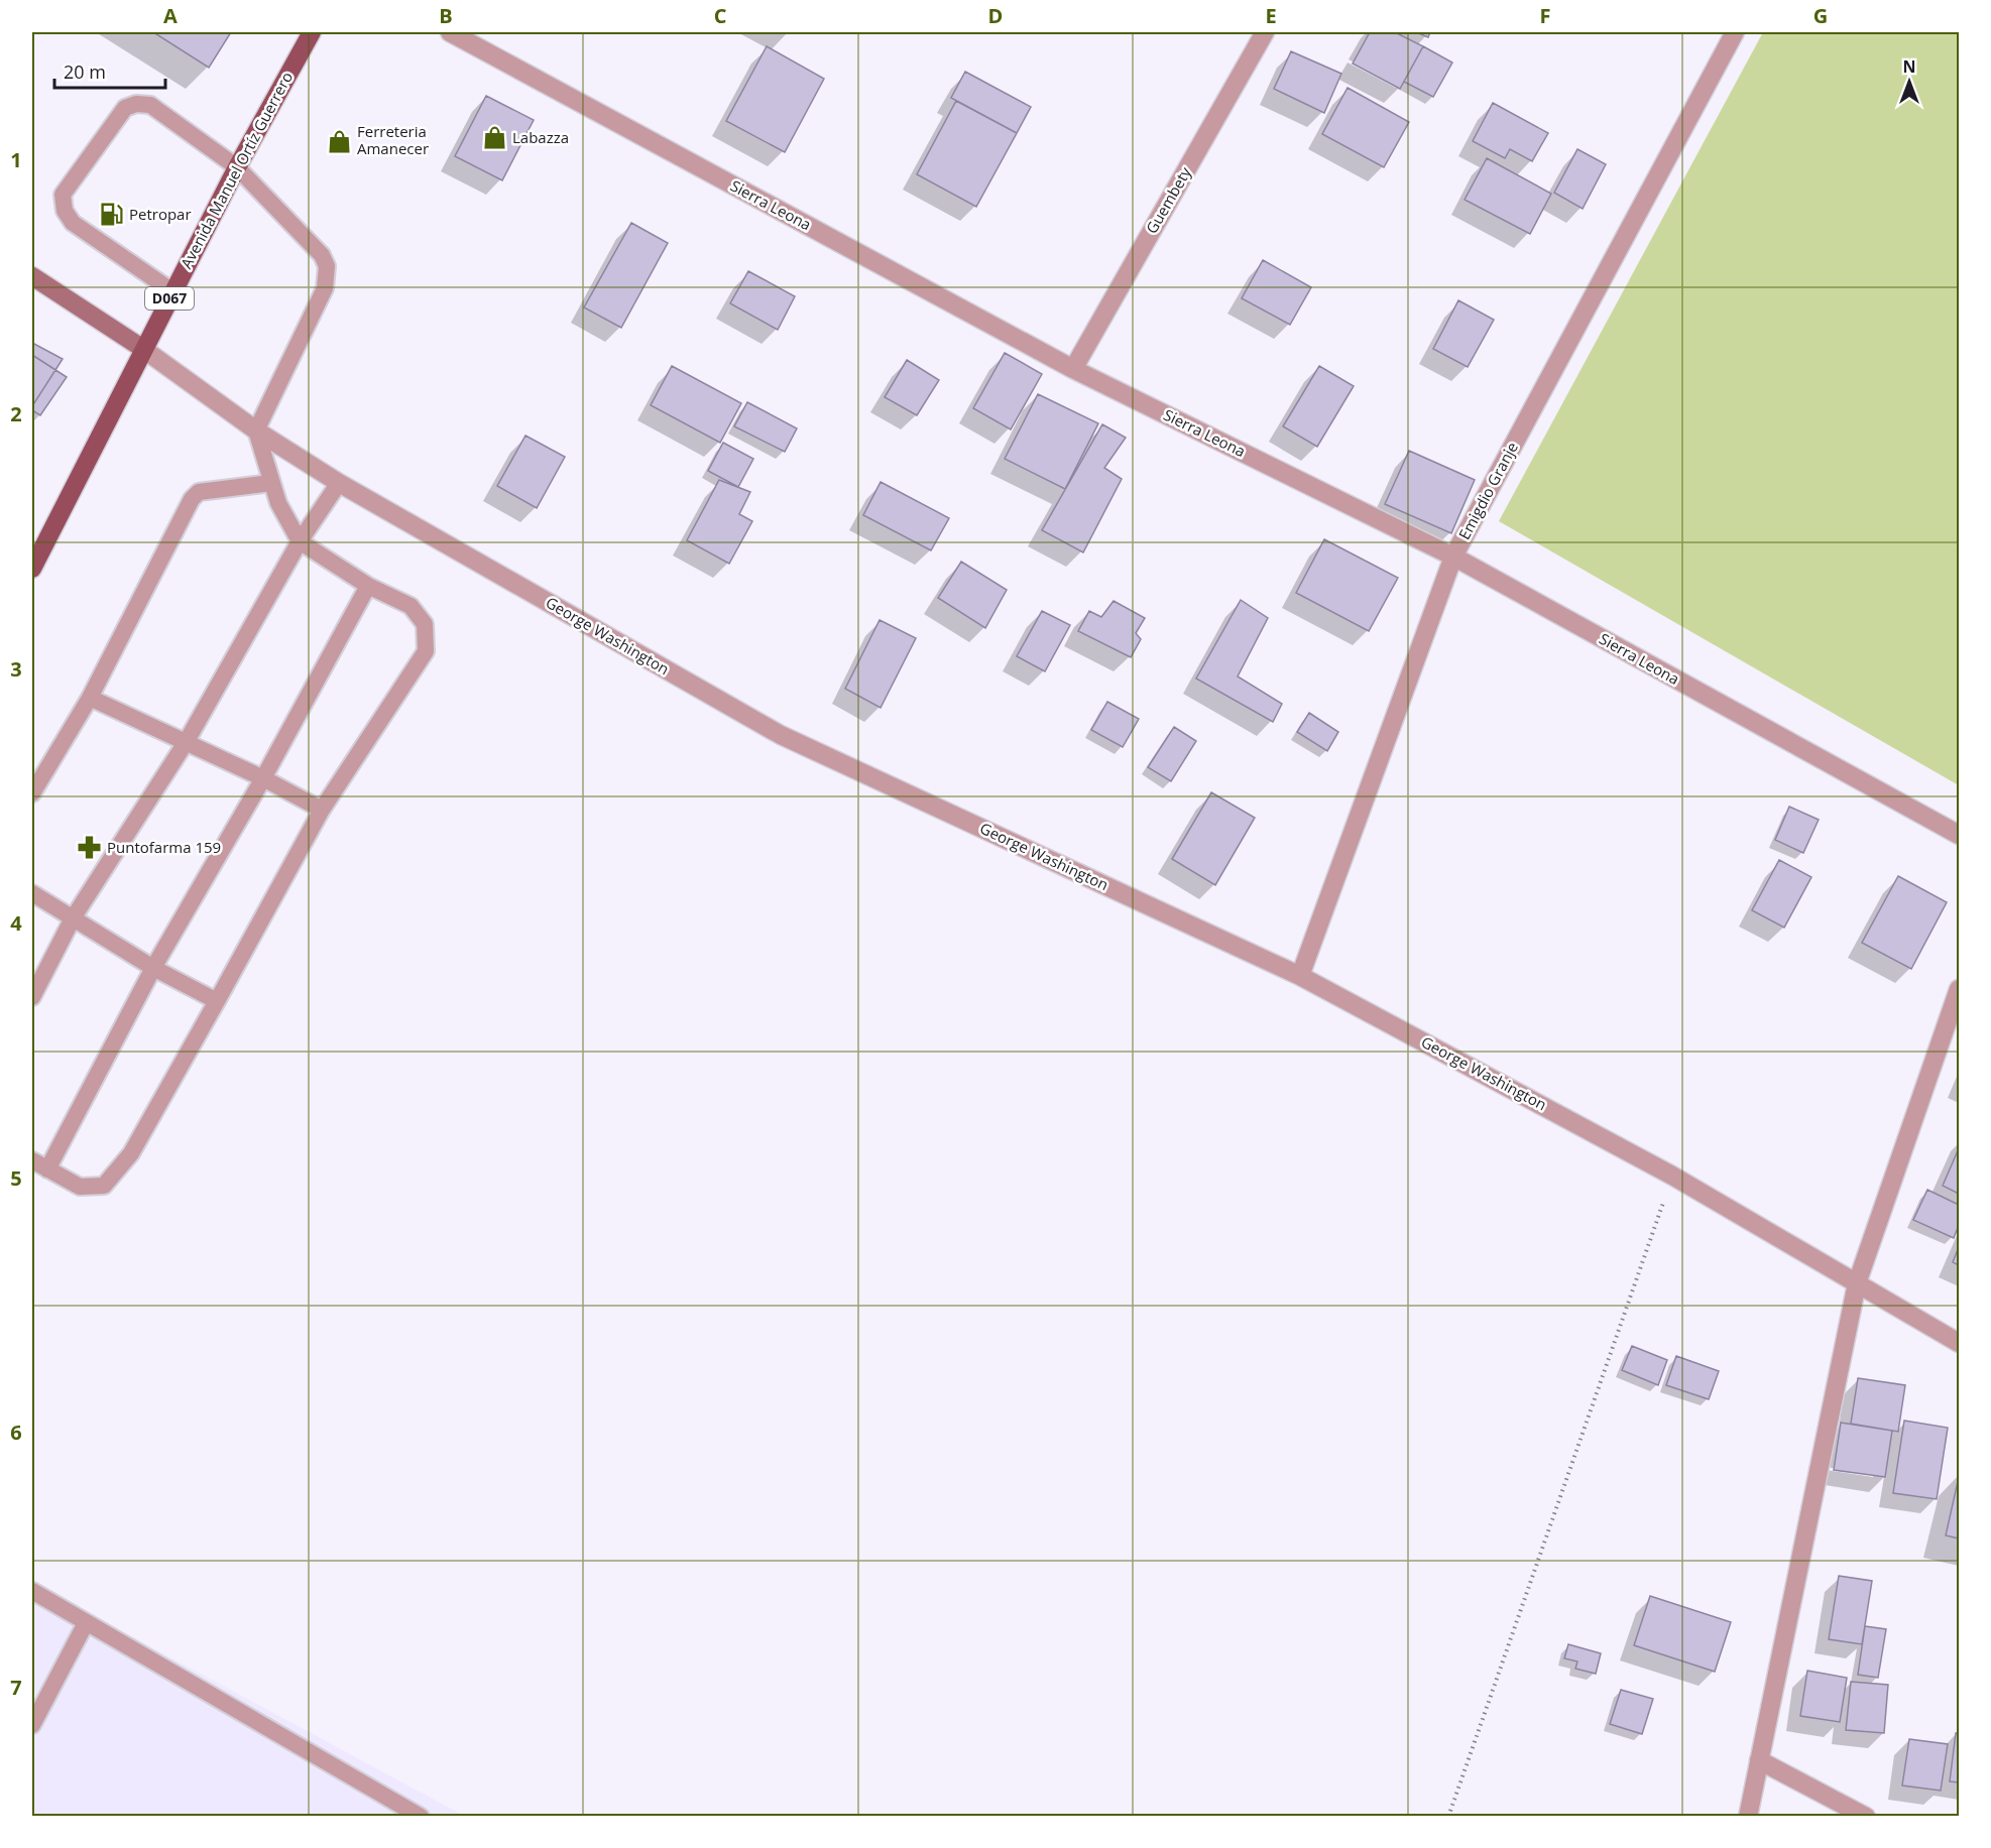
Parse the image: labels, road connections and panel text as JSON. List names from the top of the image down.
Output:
{
  "streets": {
    "main road": ["Avenida Manuel Ortíz Guerrero", "D067"],
    "street": [
      "Guembety",
      "Sierra Leona",
      "Emigdio Granje",
      "George Washington"
    ]
  },
  "crossings": [
    ["Avenida Manuel Ortíz Guerrero", "George Washington"],
    ["Guembety", "Sierra Leona"],
    ["Sierra Leona", "Emigdio Granje"],
    ["Emigdio Granje", "George Washington"]
  ],
  "places": {
    "shop": ["Labazza", "Ferreteria Amanecer"],
    "fuel station": ["Petropar"],
    "pharmacy": ["Puntofarma 159"]
  },
  "scale_bar": "20 m",
  "north": "top",
  "grid": {
    "columns": [
      "A",
      "B",
      "C",
      "D",
      "E",
      "F",
      "G"
    ],
    "rows": [
      "1",
      "2",
      "3",
      "4",
      "5",
      "6",
      "7"
    ]
  }
}
